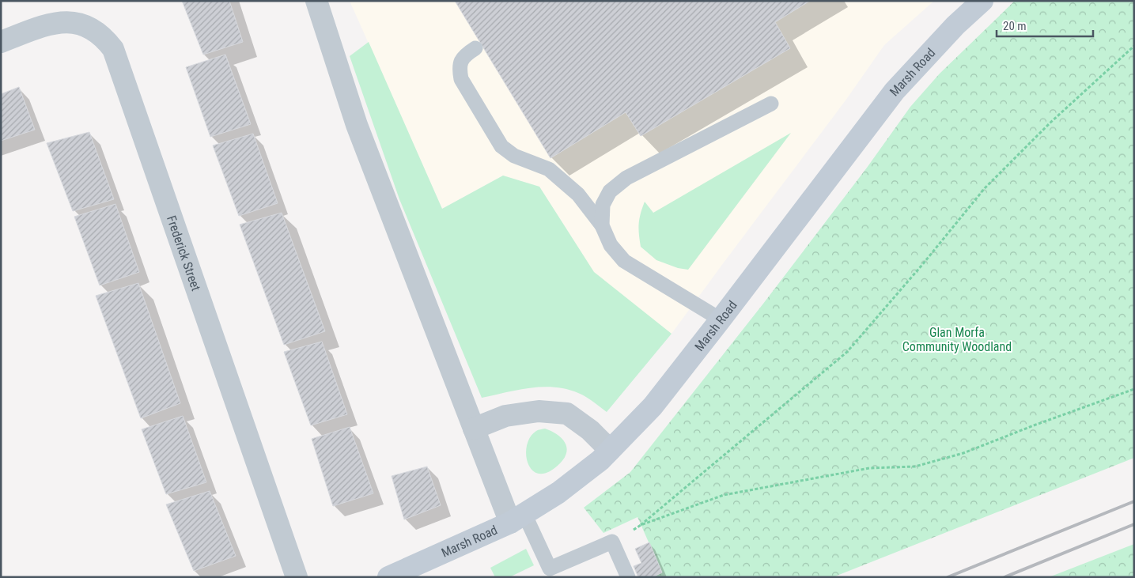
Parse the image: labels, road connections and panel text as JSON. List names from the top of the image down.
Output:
{
  "streets": {
    "street": ["Marsh Road", "Frederick Street"]
  },
  "parks": ["Glan Morfa Community Woodland"],
  "scale_bar": "20 m"
}
